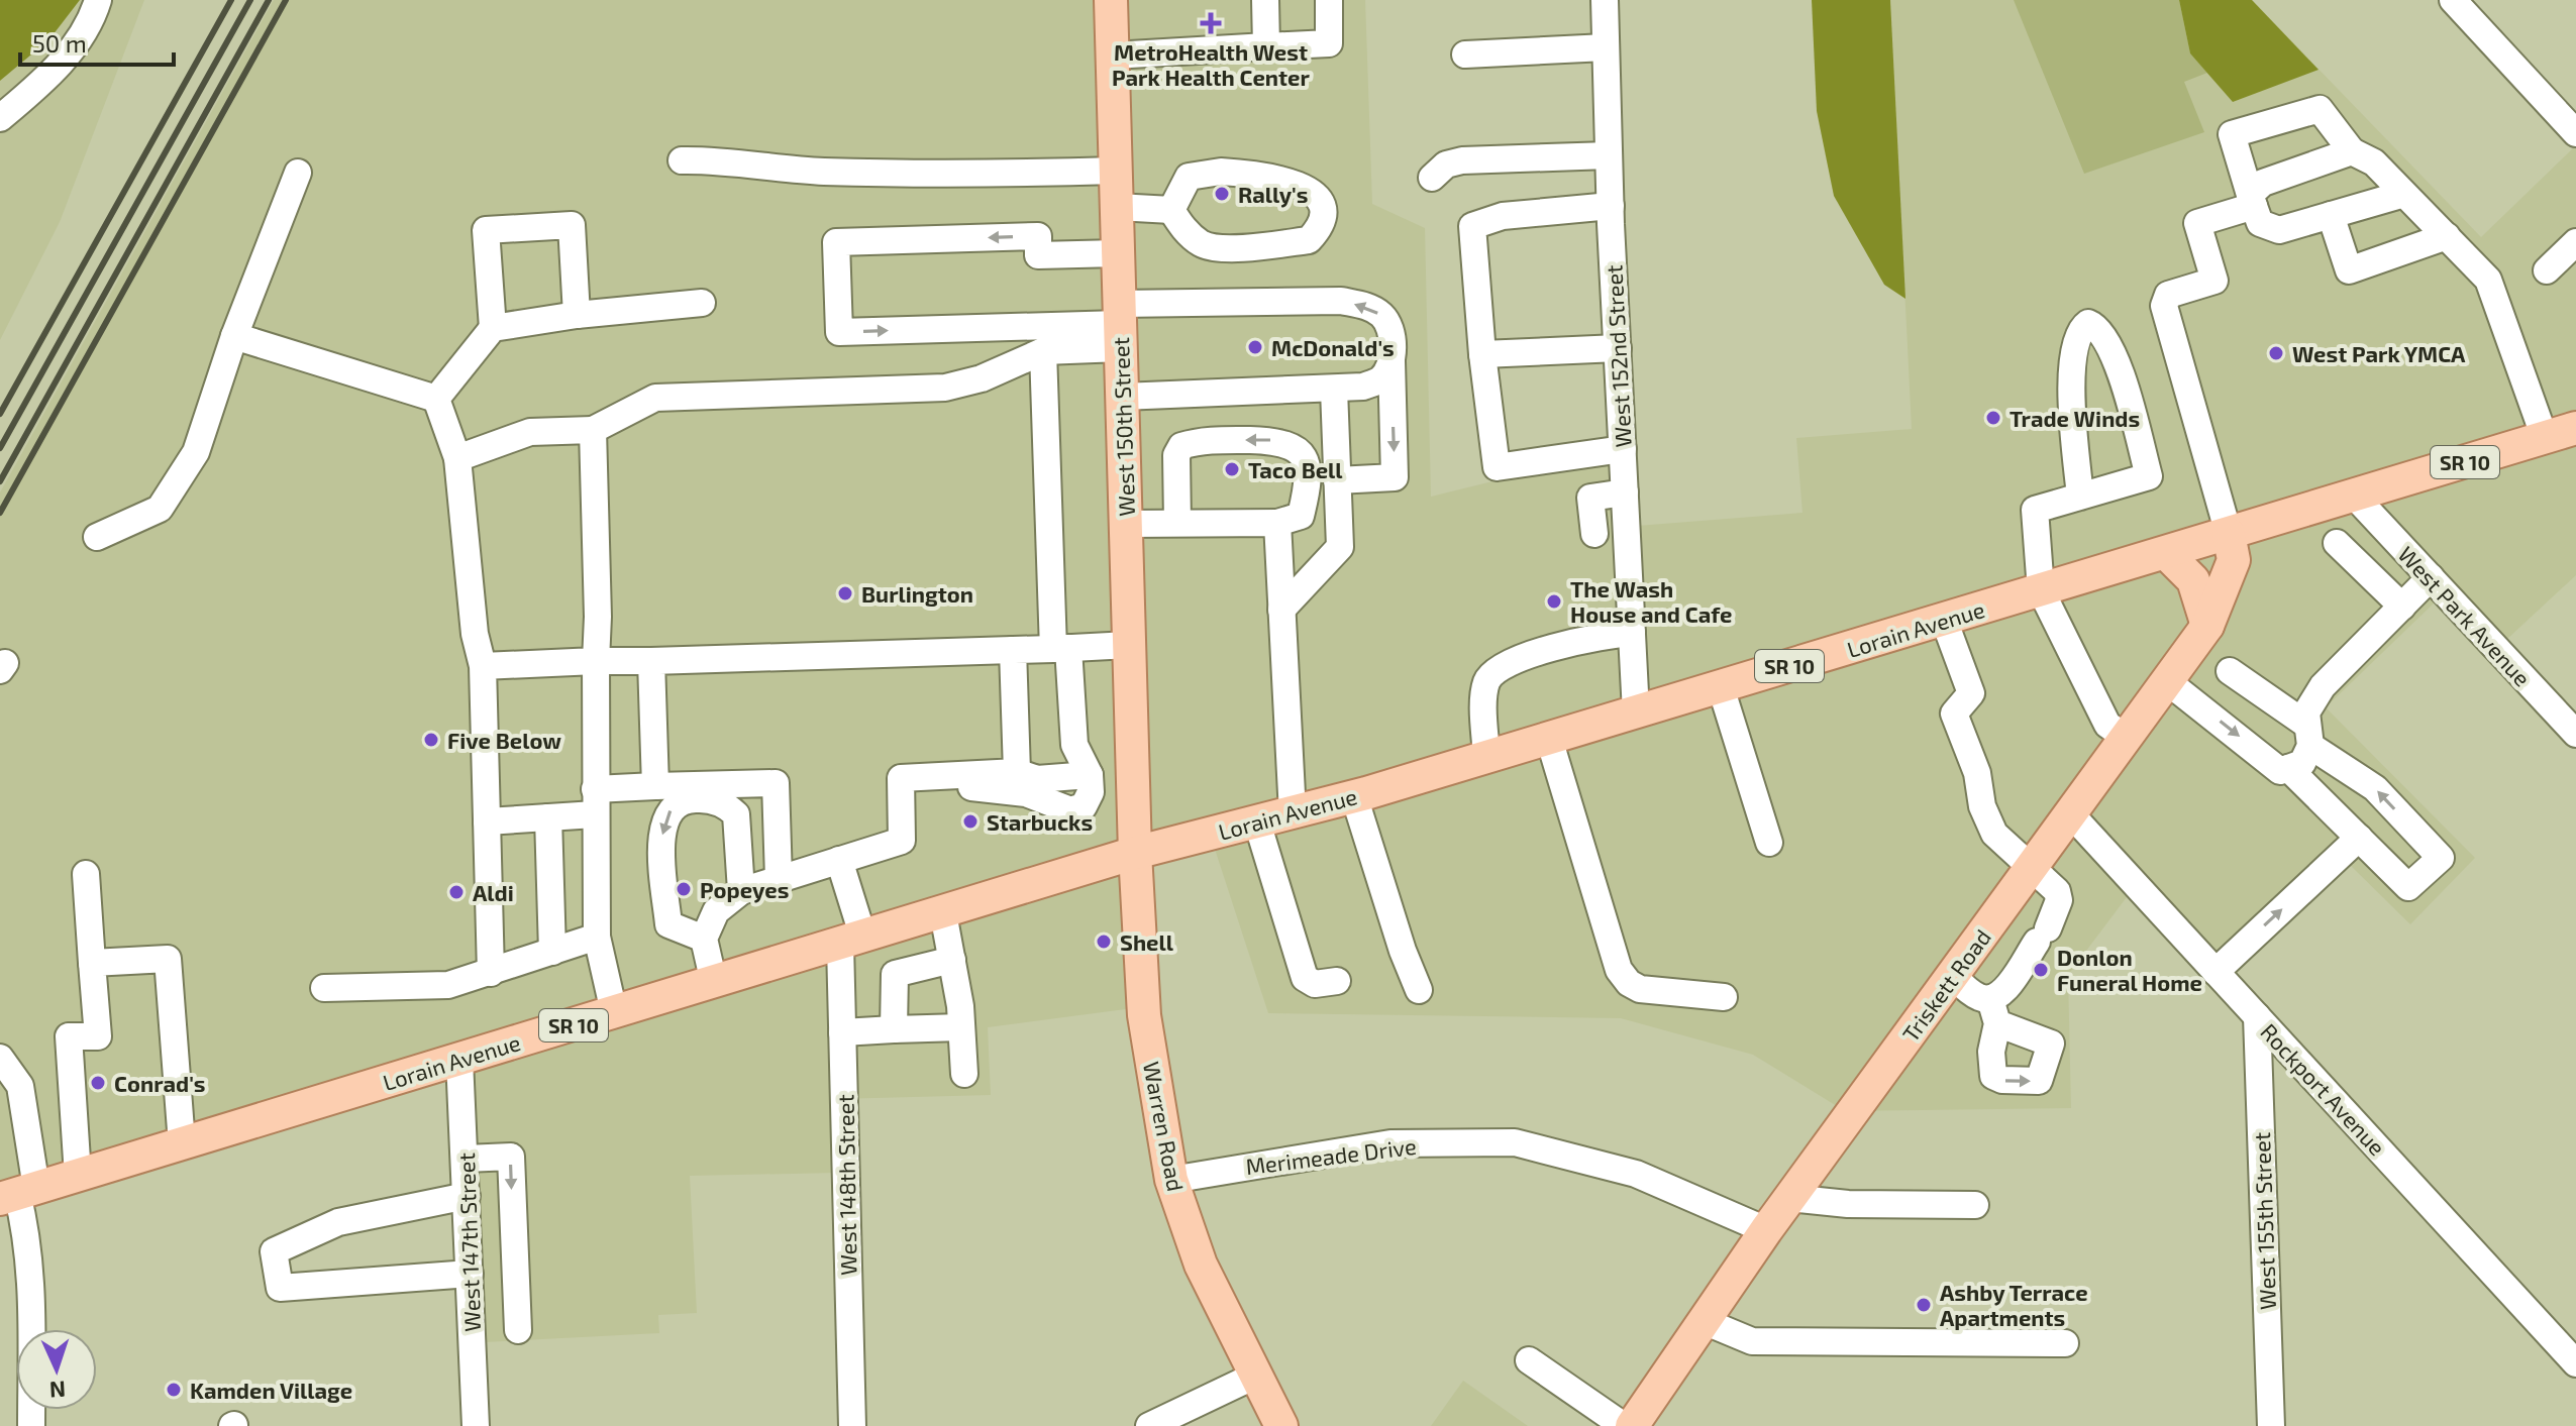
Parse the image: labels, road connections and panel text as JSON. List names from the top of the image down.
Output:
{
  "streets": {
    "main road": [
      "West 150th Street",
      "SR 10",
      "Lorain Avenue",
      "Triskett Road",
      "Warren Road"
    ],
    "street": [
      "West 152nd Street",
      "West Park Avenue",
      "Rockport Avenue",
      "Merimeade Drive",
      "West 148th Street",
      "West 155th Street",
      "West 147th Street"
    ]
  },
  "crossings": [
    ["West 152nd Street", "Lorain Avenue"],
    ["West 150th Street", "Lorain Avenue"],
    ["West 150th Street", "Warren Road"],
    ["West Park Avenue", "Lorain Avenue"],
    ["Lorain Avenue", "Triskett Road"],
    ["Lorain Avenue", "Warren Road"],
    ["Lorain Avenue", "West 148th Street"],
    ["Lorain Avenue", "West 147th Street"],
    ["Triskett Road", "Rockport Avenue"],
    ["Triskett Road", "Merimeade Drive"],
    ["Rockport Avenue", "West 155th Street"],
    ["Warren Road", "Merimeade Drive"]
  ],
  "places": {
    "health": ["MetroHealth West Park Health Center"],
    "other": [
      "Rally's",
      "McDonald's",
      "West Park YMCA",
      "Trade Winds",
      "Taco Bell",
      "Burlington",
      "The Wash House and Cafe",
      "Five Below",
      "Starbucks",
      "Popeyes",
      "Aldi",
      "Shell",
      "Donlon Funeral Home",
      "Conrad's",
      "Ashby Terrace Apartments",
      "Kamden Village"
    ]
  },
  "scale_bar": "50 m",
  "north": "bottom"
}
